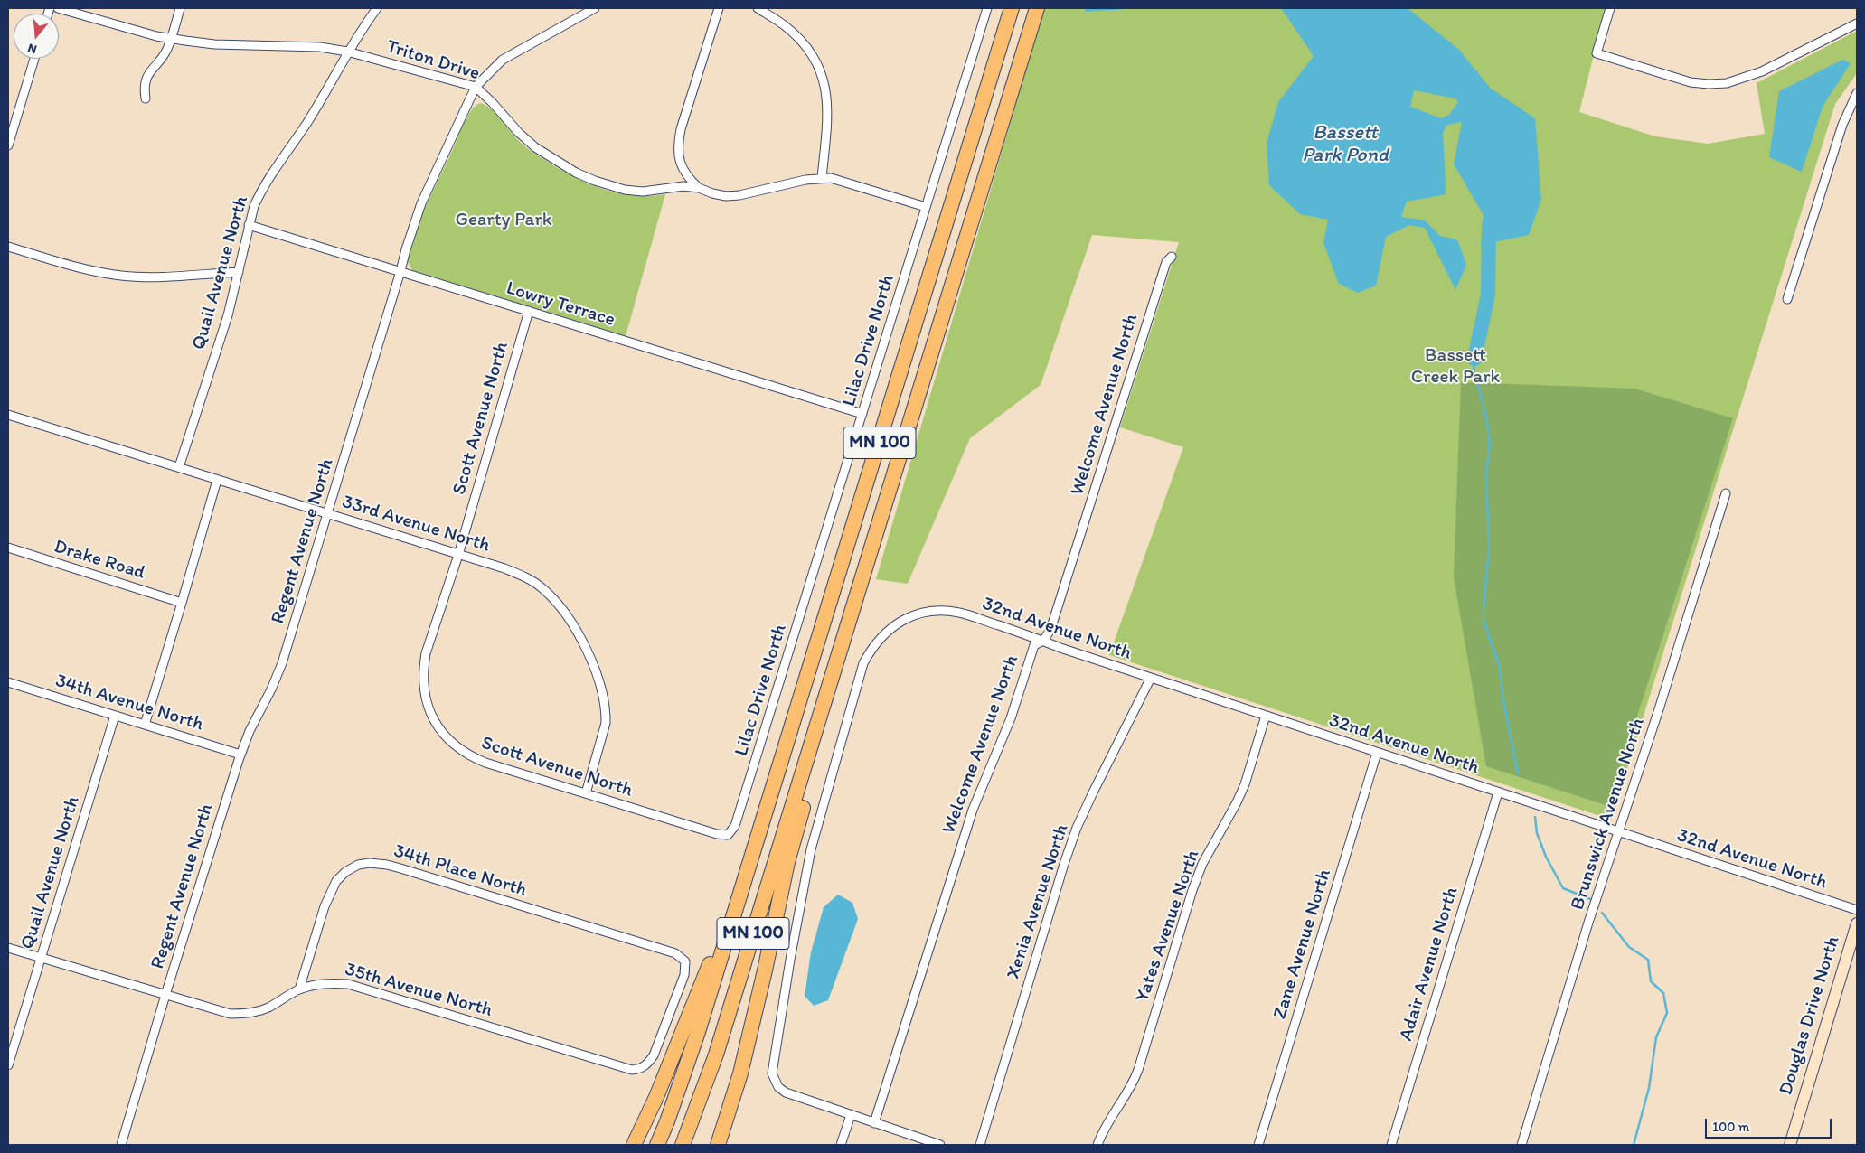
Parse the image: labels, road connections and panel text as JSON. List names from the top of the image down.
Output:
{
  "streets": {
    "highway": ["MN 100"],
    "street": [
      "Triton Drive",
      "Quail Avenue North",
      "Lowry Terrace",
      "Lilac Drive North",
      "Welcome Avenue North",
      "Scott Avenue North",
      "33rd Avenue North",
      "Regent Avenue North",
      "Drake Road",
      "32nd Avenue North",
      "34th Avenue North",
      "Brunswick Avenue North",
      "34th Place North",
      "Xenia Avenue North",
      "Yates Avenue North",
      "Zane Avenue North",
      "Adair Avenue North",
      "35th Avenue North",
      "Douglas Drive North"
    ]
  },
  "crossings": [
    ["Triton Drive", "Quail Avenue North"],
    ["Triton Drive", "Lilac Drive North"],
    ["Triton Drive", "Regent Avenue North"],
    ["Quail Avenue North", "Lowry Terrace"],
    ["Quail Avenue North", "33rd Avenue North"],
    ["Quail Avenue North", "34th Avenue North"],
    ["Quail Avenue North", "35th Avenue North"],
    ["Lowry Terrace", "Lilac Drive North"],
    ["Lowry Terrace", "Scott Avenue North"],
    ["Lowry Terrace", "Regent Avenue North"],
    ["Lilac Drive North", "Scott Avenue North"],
    ["Welcome Avenue North", "32nd Avenue North"],
    ["Scott Avenue North", "33rd Avenue North"],
    ["33rd Avenue North", "Regent Avenue North"],
    ["Regent Avenue North", "34th Avenue North"],
    ["Regent Avenue North", "35th Avenue North"],
    ["32nd Avenue North", "Brunswick Avenue North"],
    ["32nd Avenue North", "Xenia Avenue North"],
    ["32nd Avenue North", "Yates Avenue North"],
    ["32nd Avenue North", "Zane Avenue North"],
    ["32nd Avenue North", "Adair Avenue North"],
    ["34th Place North", "35th Avenue North"]
  ],
  "water": ["Bassett Park Pond"],
  "parks": ["Gearty Park", "Bassett Creek Park"],
  "scale_bar": "100 m",
  "north": "bottom"
}
